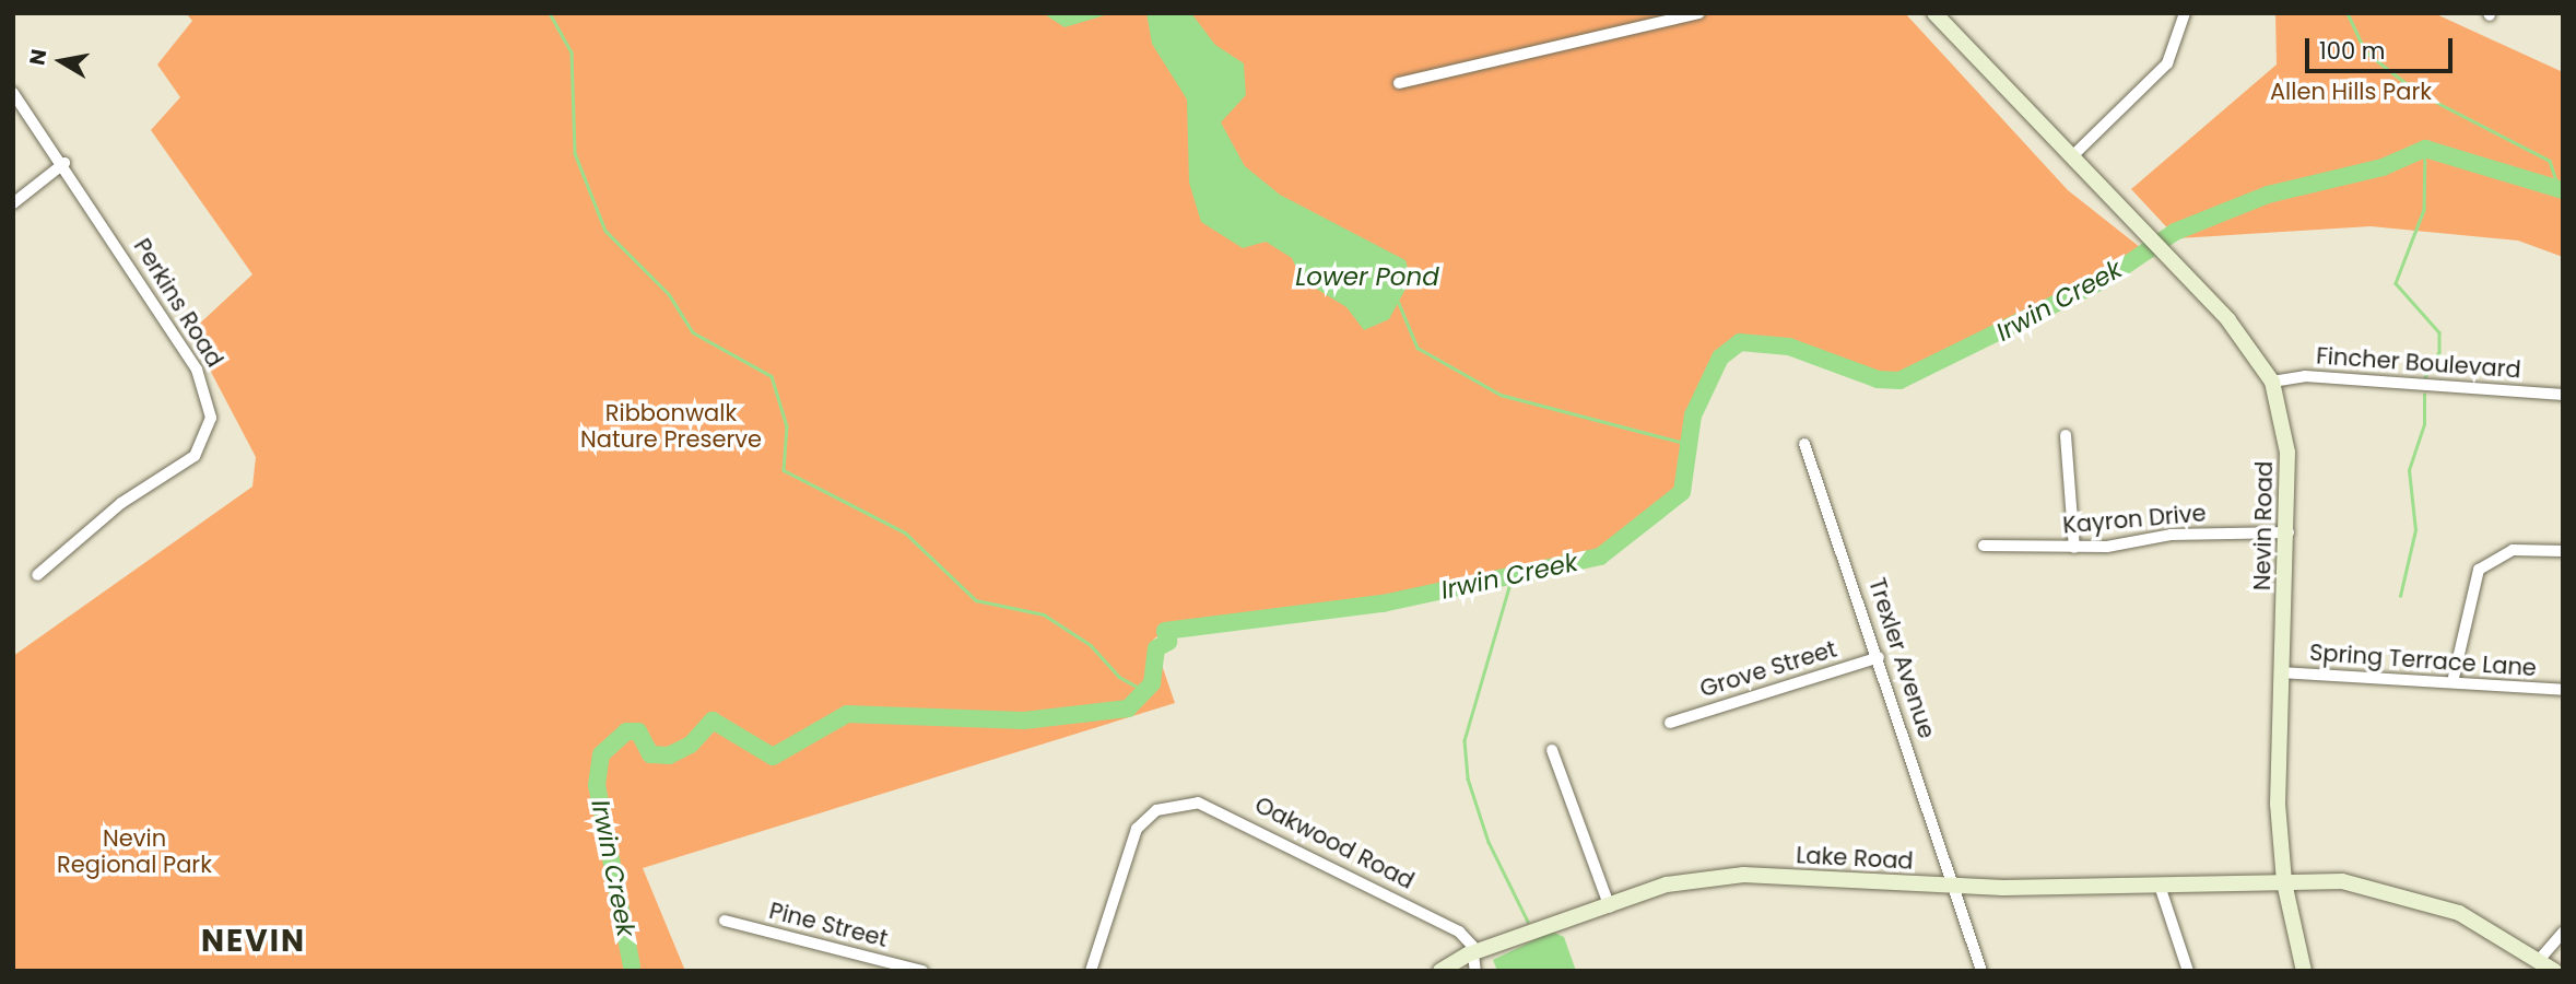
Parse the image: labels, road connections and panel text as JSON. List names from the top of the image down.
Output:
{
  "streets": {
    "street": [
      "Perkins Road",
      "Fincher Boulevard",
      "Kayron Drive",
      "Nevin Road",
      "Trexler Avenue",
      "Spring Terrace Lane",
      "Grove Street",
      "Oakwood Road",
      "Lake Road",
      "Pine Street"
    ]
  },
  "crossings": [
    ["Fincher Boulevard", "Nevin Road"],
    ["Kayron Drive", "Nevin Road"],
    ["Nevin Road", "Spring Terrace Lane"],
    ["Nevin Road", "Lake Road"],
    ["Trexler Avenue", "Grove Street"],
    ["Trexler Avenue", "Lake Road"],
    ["Oakwood Road", "Lake Road"]
  ],
  "districts": ["NEVIN"],
  "water": ["Lower Pond", "Irwin Creek"],
  "parks": ["Allen Hills Park", "Ribbonwalk Nature Preserve", "Nevin Regional Park"],
  "scale_bar": "100 m",
  "north": "left"
}
